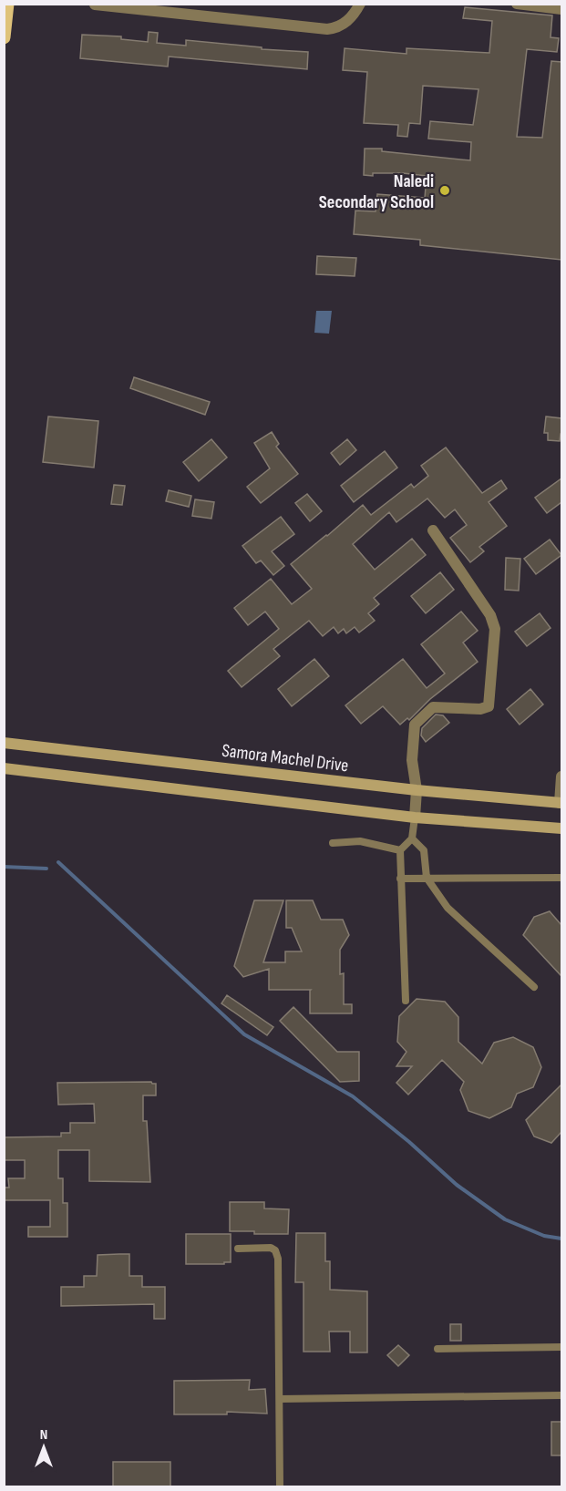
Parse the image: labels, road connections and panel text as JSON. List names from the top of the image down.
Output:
{
  "streets": {
    "main road": ["Samora Machel Drive"]
  },
  "places": ["Naledi Secondary School"],
  "north": "top"
}
